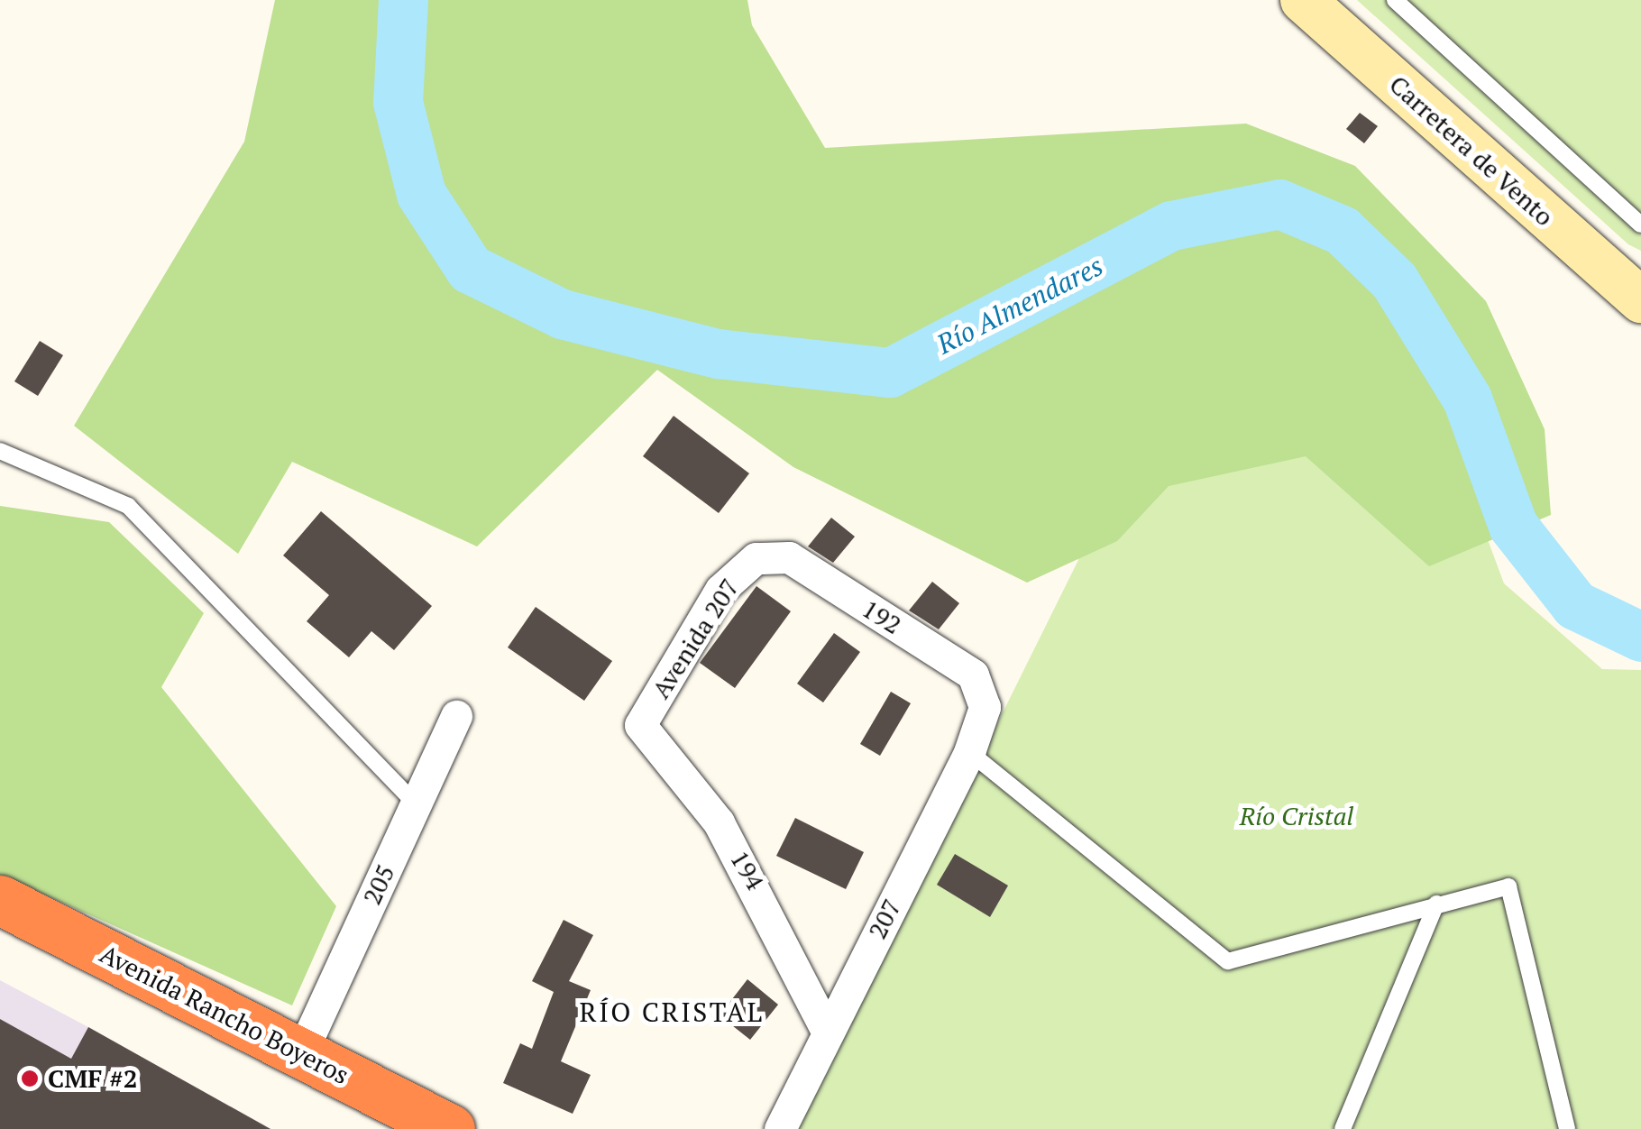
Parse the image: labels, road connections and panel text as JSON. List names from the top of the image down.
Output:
{
  "streets": {
    "highway": ["Avenida Rancho Boyeros"],
    "street": [
      "Carretera de Vento",
      "192",
      "Avenida 207",
      "194",
      "205",
      "207"
    ]
  },
  "crossings": [
    ["192", "Avenida 207"],
    ["192", "207"],
    ["Avenida 207", "194"],
    ["194", "207"],
    ["205", "Avenida Rancho Boyeros"]
  ],
  "districts": ["RÍO CRISTAL"],
  "water": ["Río Almendares"],
  "parks": ["Río Cristal"],
  "places": ["CMF #2"]
}
